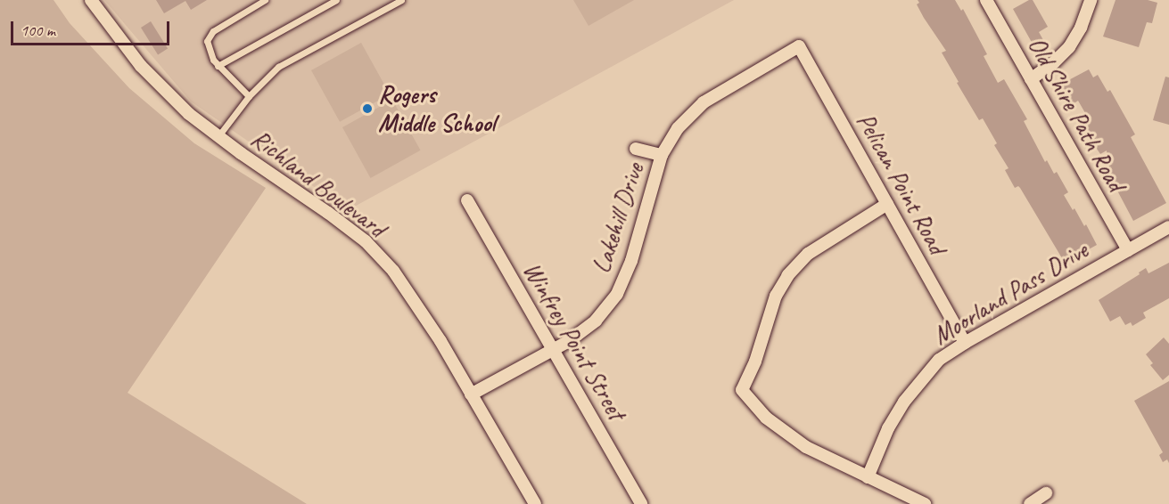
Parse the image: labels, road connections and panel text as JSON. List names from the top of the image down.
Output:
{
  "streets": {
    "street": [
      "Old Shire Path Road",
      "Richland Boulevard",
      "Pelican Point Road",
      "Lakehill Drive",
      "Moorland Pass Drive",
      "Winfrey Point Street"
    ]
  },
  "crossings": [
    ["Old Shire Path Road", "Moorland Pass Drive"],
    ["Richland Boulevard", "Lakehill Drive"],
    ["Pelican Point Road", "Lakehill Drive"],
    ["Pelican Point Road", "Moorland Pass Drive"],
    ["Lakehill Drive", "Winfrey Point Street"]
  ],
  "places": ["Rogers Middle School"],
  "scale_bar": "100 m"
}
